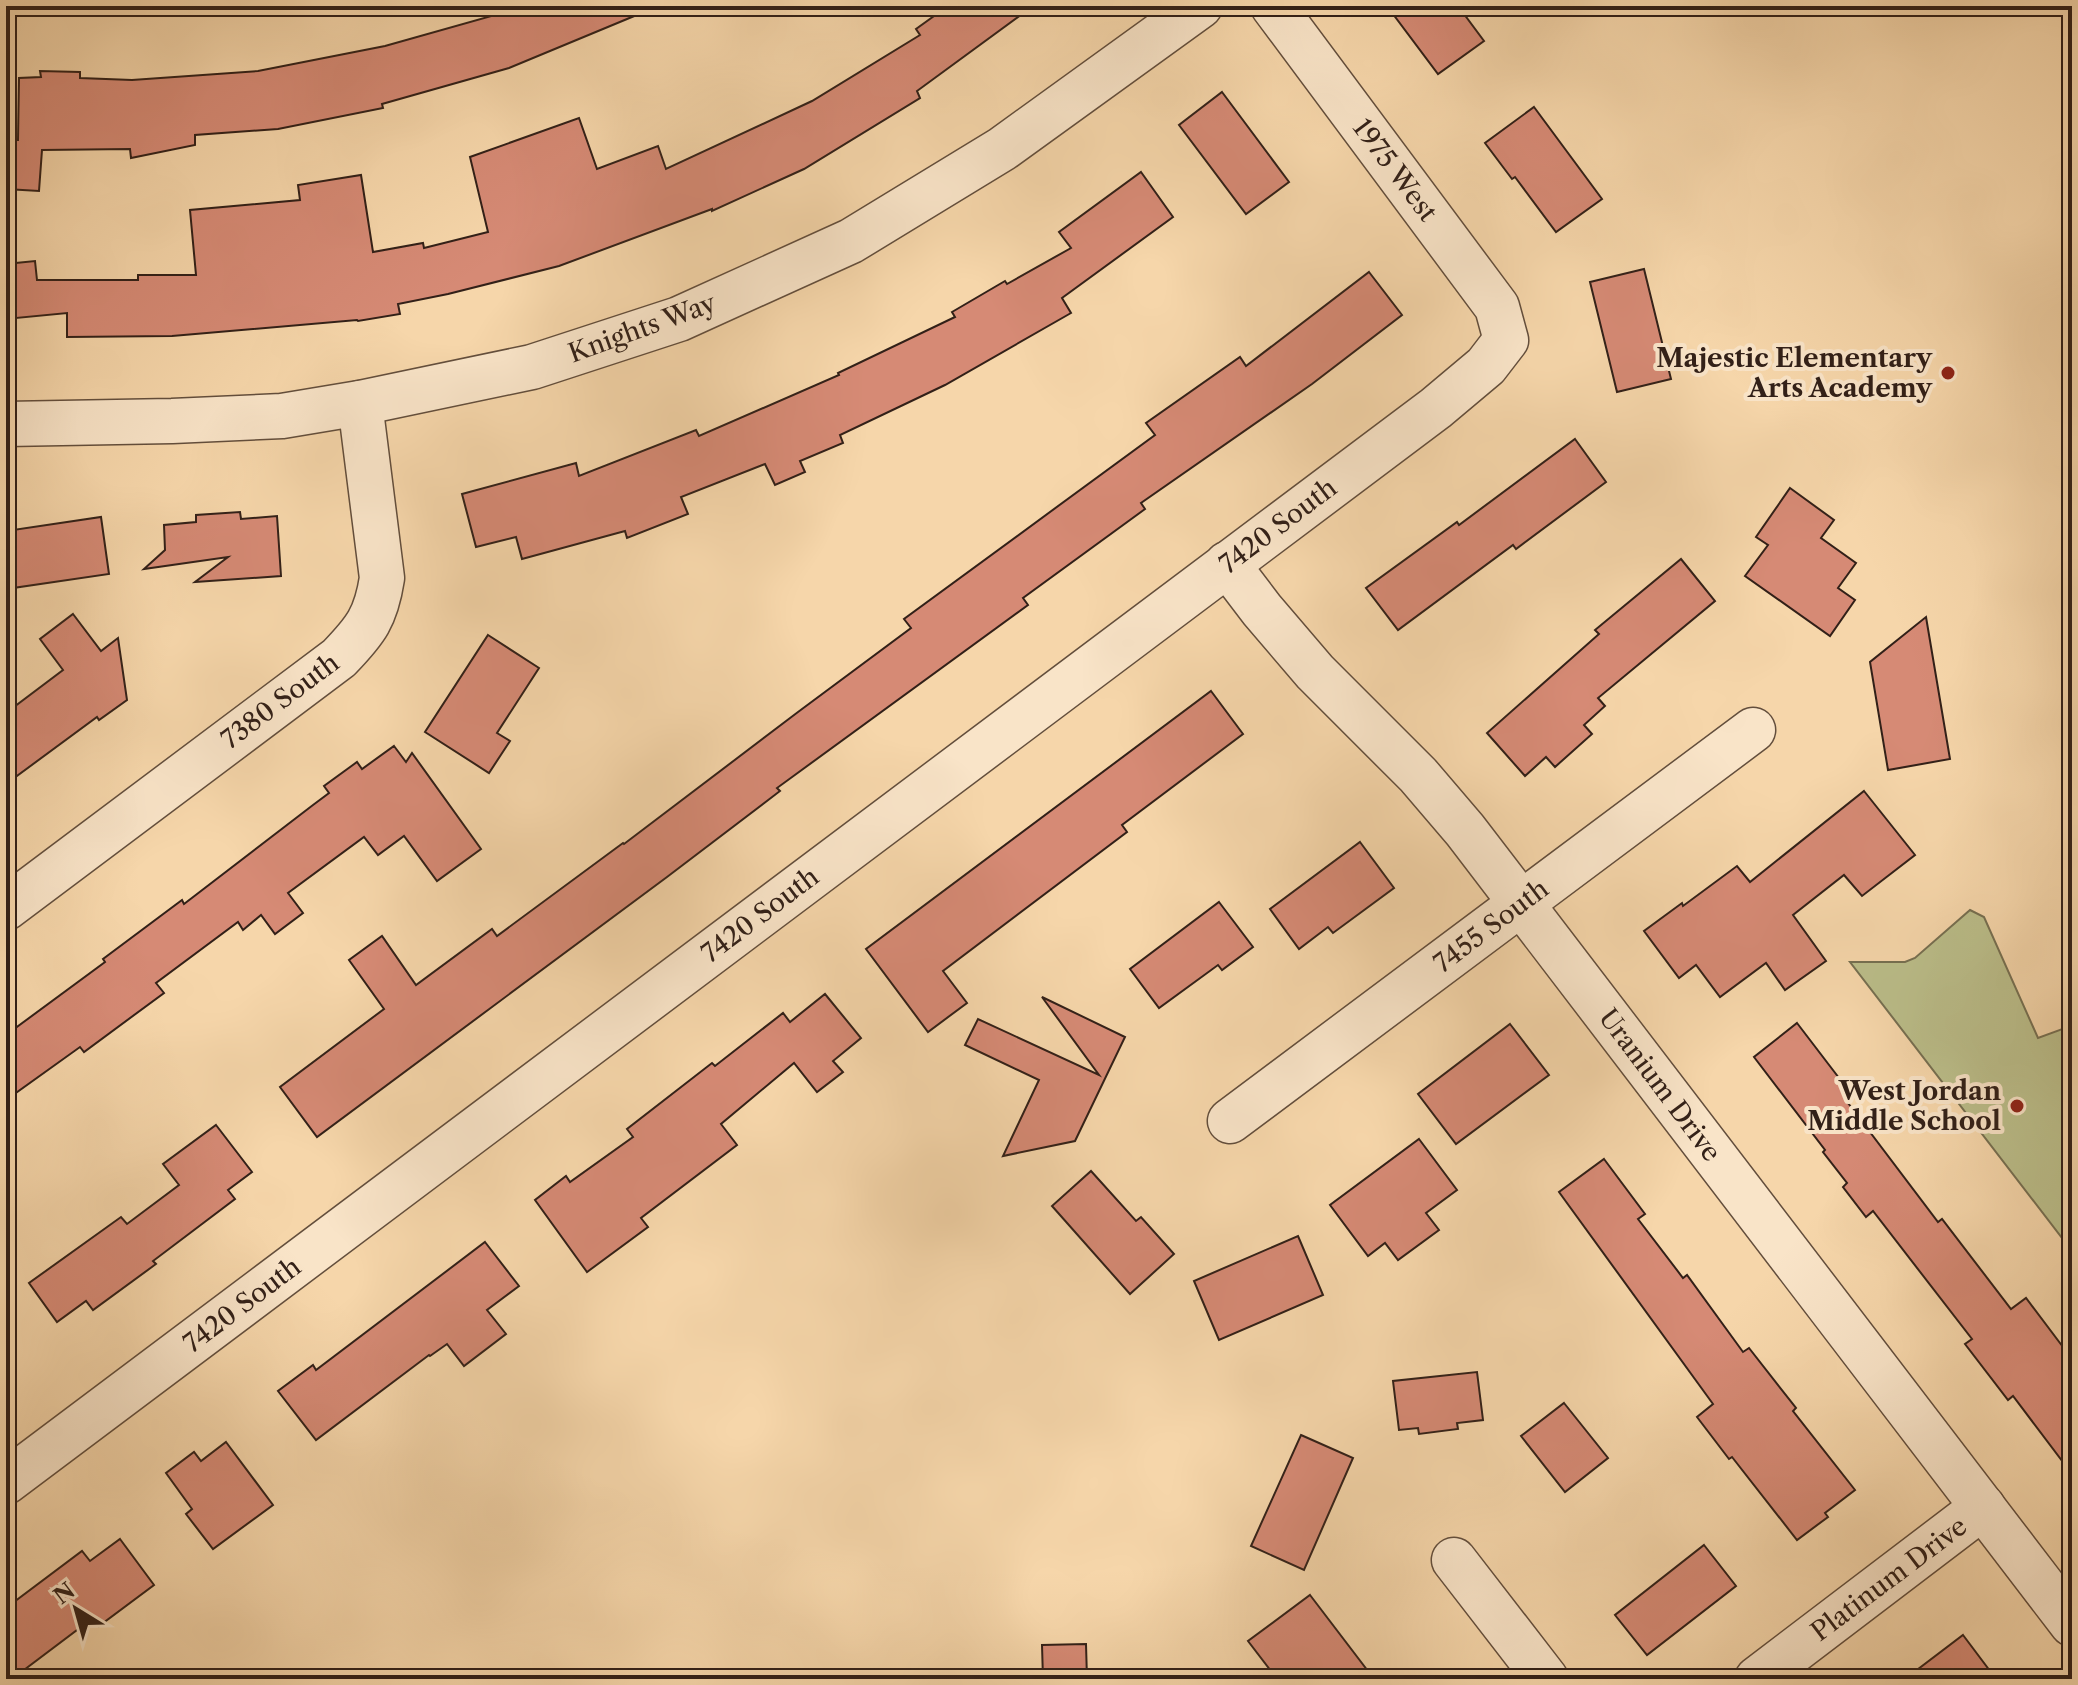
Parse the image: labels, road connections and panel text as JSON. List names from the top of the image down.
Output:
{
  "streets": {
    "street": [
      "1975 West",
      "Knights Way",
      "7420 South",
      "7380 South",
      "7455 South",
      "Uranium Drive",
      "Platinum Drive"
    ]
  },
  "crossings": [
    ["1975 West", "7420 South"],
    ["Knights Way", "7380 South"],
    ["7420 South", "Uranium Drive"],
    ["7455 South", "Uranium Drive"],
    ["Uranium Drive", "Platinum Drive"]
  ],
  "places": ["Majestic Elementary Arts Academy", "West Jordan Middle School"],
  "north": "top left"
}
